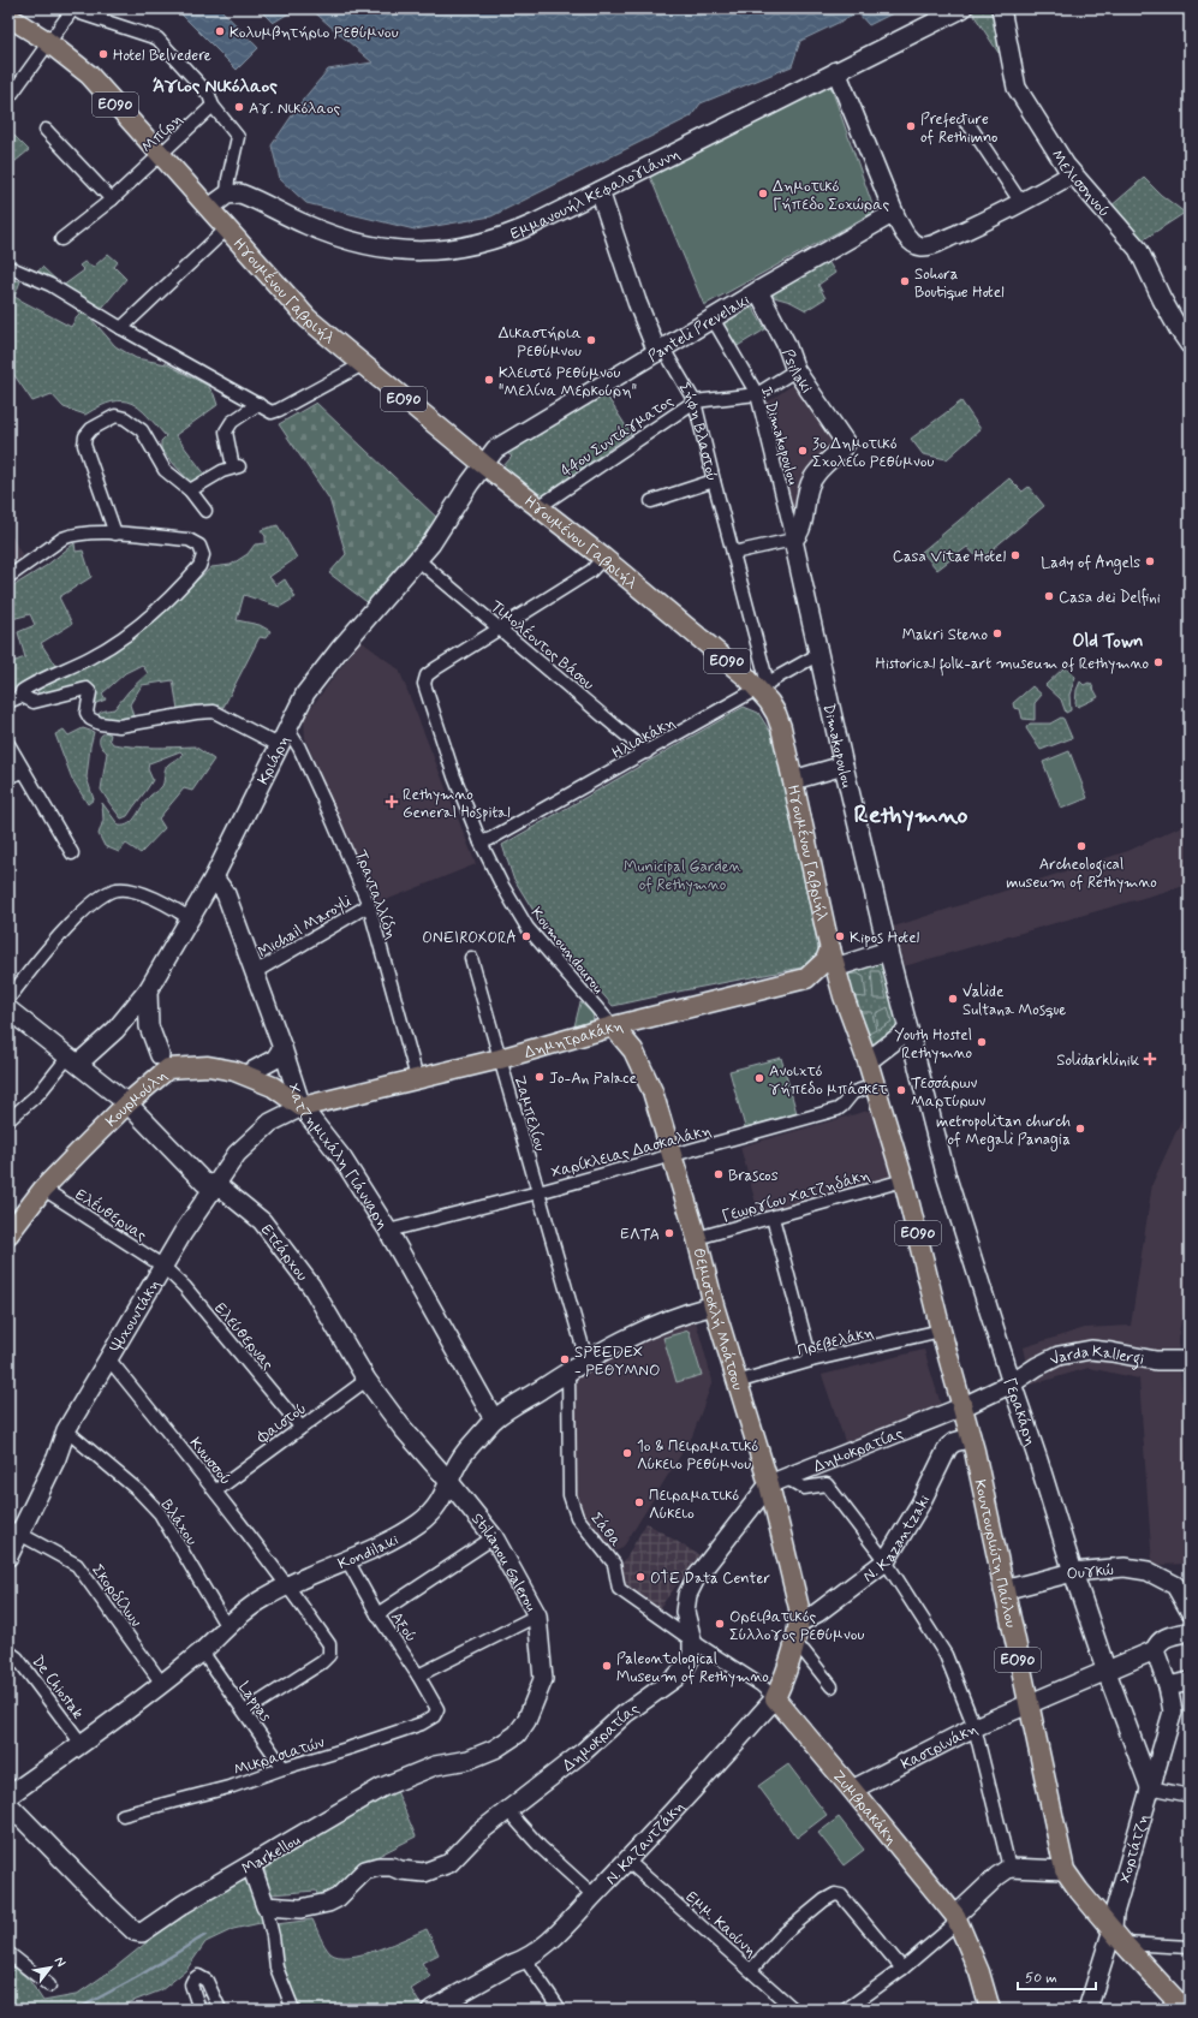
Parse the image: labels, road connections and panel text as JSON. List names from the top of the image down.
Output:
{
  "streets": {
    "main road": [
      "ΕΟ90",
      "Ηγουμένου Γαβριήλ",
      "Δημητρακάκη",
      "Κουρμούλη",
      "Θεμιστοκλή Μοάτσου",
      "Κουντουριώτη Παύλου",
      "Ζυμβρακάκη",
      "Ν. Καζαντζάκη"
    ],
    "street": [
      "Μπίρη",
      "Μελισσηνού",
      "Εμμανουήλ Κεφαλογιάννη",
      "Panteli Prevelaki",
      "Psillaki",
      "Σήφη Βλαστού",
      "44ου Συντάγματος",
      "I. Dimakopoulou",
      "Τιμολέοντος Βάσου",
      "Ηλιακάκη",
      "Dimakopoulou",
      "Κριάρη",
      "Τρανταλλίδη",
      "Michail Maroyli",
      "Koumoundourou",
      "Ζαμπελίου",
      "Χαρίκλειας Δασκαλάκη",
      "Χατζημιχάλη Γιάνναρη",
      "Γεωργίου Χατζηδάκη",
      "Ελέυθερνας",
      "Ετεάρχου",
      "Ψυχουντάκη",
      "Ελεύθερνας",
      "Πρεβελάκη",
      "Varda Kallergi",
      "Γερακάρη",
      "Φαιστού",
      "Δημοκρατίας",
      "Κνωσσού",
      "Βλάχου",
      "Σάθα",
      "N. Kazantzaki",
      "Kondilaki",
      "Stilianou Galerou",
      "Ουγκώ",
      "Σκορδίλων",
      "Αξού",
      "De Chiostak",
      "Lappas",
      "Καστρινάκη",
      "Μικρασιατών",
      "Χορτάτζη",
      "Markellou",
      "Εμμ. Καούνη"
    ]
  },
  "crossings": [
    ["ΕΟ90", "Μπίρη"],
    ["ΕΟ90", "Ηγουμένου Γαβριήλ"],
    ["ΕΟ90", "Δημητρακάκη"],
    ["ΕΟ90", "Κουντουριώτη Παύλου"],
    ["Εμμανουήλ Κεφαλογιάννη", "Σήφη Βλαστού"],
    ["Ηγουμένου Γαβριήλ", "Panteli Prevelaki"],
    ["Ηγουμένου Γαβριήλ", "Σήφη Βλαστού"],
    ["Ηγουμένου Γαβριήλ", "44ου Συντάγματος"],
    ["Ηγουμένου Γαβριήλ", "Ηλιακάκη"],
    ["Ηγουμένου Γαβριήλ", "Κριάρη"],
    ["Ηγουμένου Γαβριήλ", "Δημητρακάκη"],
    ["Panteli Prevelaki", "Psillaki"],
    ["Panteli Prevelaki", "Σήφη Βλαστού"],
    ["Panteli Prevelaki", "I. Dimakopoulou"],
    ["Panteli Prevelaki", "Κριάρη"],
    ["Psillaki", "44ου Συντάγματος"],
    ["Psillaki", "I. Dimakopoulou"],
    ["Psillaki", "Dimakopoulou"],
    ["Σήφη Βλαστού", "44ου Συντάγματος"],
    ["Σήφη Βλαστού", "Ηλιακάκη"],
    ["44ου Συντάγματος", "I. Dimakopoulou"],
    ["I. Dimakopoulou", "Dimakopoulou"],
    ["Τιμολέοντος Βάσου", "Ηλιακάκη"],
    ["Τιμολέοντος Βάσου", "Κριάρη"],
    ["Τιμολέοντος Βάσου", "Koumoundourou"],
    ["Ηλιακάκη", "Dimakopoulou"],
    ["Ηλιακάκη", "Koumoundourou"],
    ["Κριάρη", "Τρανταλλίδη"],
    ["Κριάρη", "Χατζημιχάλη Γιάνναρη"],
    ["Κριάρη", "Ετεάρχου"],
    ["Τρανταλλίδη", "Michail Maroyli"],
    ["Τρανταλλίδη", "Δημητρακάκη"],
    ["Michail Maroyli", "Χατζημιχάλη Γιάνναρη"],
    ["Koumoundourou", "Δημητρακάκη"],
    ["Koumoundourou", "Θεμιστοκλή Μοάτσου"],
    ["Δημητρακάκη", "Κουρμούλη"],
    ["Δημητρακάκη", "Ζαμπελίου"],
    ["Δημητρακάκη", "Χατζημιχάλη Γιάνναρη"],
    ["Δημητρακάκη", "Ψυχουντάκη"],
    ["Δημητρακάκη", "Θεμιστοκλή Μοάτσου"],
    ["Κουρμούλη", "Χατζημιχάλη Γιάνναρη"],
    ["Κουρμούλη", "Ελέυθερνας"],
    ["Κουρμούλη", "Ετεάρχου"],
    ["Κουρμούλη", "Ψυχουντάκη"],
    ["Ζαμπελίου", "Χαρίκλειας Δασκαλάκη"],
    ["Ζαμπελίου", "Kondilaki"],
    ["Χαρίκλειας Δασκαλάκη", "Χατζημιχάλη Γιάνναρη"],
    ["Χαρίκλειας Δασκαλάκη", "Θεμιστοκλή Μοάτσου"],
    ["Χαρίκλειας Δασκαλάκη", "Κουντουριώτη Παύλου"],
    ["Χατζημιχάλη Γιάνναρη", "Ψυχουντάκη"],
    ["Χατζημιχάλη Γιάνναρη", "Kondilaki"],
    ["Γεωργίου Χατζηδάκη", "Θεμιστοκλή Μοάτσου"],
    ["Γεωργίου Χατζηδάκη", "Κουντουριώτη Παύλου"],
    ["Ελέυθερνας", "Ψυχουντάκη"],
    ["Ελέυθερνας", "Ελεύθερνας"],
    ["Ετεάρχου", "Ψυχουντάκη"],
    ["Ετεάρχου", "Φαιστού"],
    ["Ετεάρχου", "Kondilaki"],
    ["Ετεάρχου", "Stilianou Galerou"],
    ["Ψυχουντάκη", "Ελεύθερνας"],
    ["Ψυχουντάκη", "Κνωσσού"],
    ["Ψυχουντάκη", "Βλάχου"],
    ["Ψυχουντάκη", "Σκορδίλων"],
    ["Θεμιστοκλή Μοάτσου", "Πρεβελάκη"],
    ["Θεμιστοκλή Μοάτσου", "Δημοκρατίας"],
    ["Θεμιστοκλή Μοάτσου", "N. Kazantzaki"],
    ["Θεμιστοκλή Μοάτσου", "Kondilaki"],
    ["Θεμιστοκλή Μοάτσου", "Ν. Καζαντζάκη"],
    ["Ελεύθερνας", "Φαιστού"],
    ["Πρεβελάκη", "Κουντουριώτη Παύλου"],
    ["Varda Kallergi", "Γερακάρη"],
    ["Varda Kallergi", "Δημοκρατίας"],
    ["Γερακάρη", "Δημοκρατίας"],
    ["Γερακάρη", "Ουγκώ"],
    ["Γερακάρη", "Καστρινάκη"],
    ["Γερακάρη", "Χορτάτζη"],
    ["Φαιστού", "Κνωσσού"],
    ["Δημοκρατίας", "Σάθα"],
    ["Δημοκρατίας", "Κουντουριώτη Παύλου"],
    ["Κνωσσού", "Kondilaki"],
    ["Κνωσσού", "Lappas"],
    ["Βλάχου", "Kondilaki"],
    ["Σάθα", "Kondilaki"],
    ["Σάθα", "Ζυμβρακάκη"],
    ["Σάθα", "Ν. Καζαντζάκη"],
    ["N. Kazantzaki", "Κουντουριώτη Παύλου"],
    ["N. Kazantzaki", "Ν. Καζαντζάκη"],
    ["Kondilaki", "Stilianou Galerou"],
    ["Kondilaki", "Σκορδίλων"],
    ["Kondilaki", "Αξού"],
    ["Kondilaki", "De Chiostak"],
    ["Kondilaki", "Lappas"],
    ["Κουντουριώτη Παύλου", "Ουγκώ"],
    ["Κουντουριώτη Παύλου", "Καστρινάκη"],
    ["Κουντουριώτη Παύλου", "Χορτάτζη"],
    ["Stilianou Galerou", "Markellou"],
    ["Αξού", "Μικρασιατών"],
    ["Lappas", "Μικρασιατών"],
    ["Καστρινάκη", "Ζυμβρακάκη"],
    ["Καστρινάκη", "Χορτάτζη"],
    ["Ζυμβρακάκη", "Ν. Καζαντζάκη"],
    ["Ν. Καζαντζάκη", "Εμμ. Καούνη"]
  ],
  "districts": ["Άγιος Νικόλαος", "Old Town", "Rethymno"],
  "parks": ["Municipal Garden of Rethymno"],
  "places": {
    "other": [
      "Κολυμβητήριο Ρεθύμνου",
      "Hotel Belvedere",
      "Αγ. Νικόλαος",
      "Prefecture of Rethimno",
      "Δημοτικό Γήπεδο Σοχώρας",
      "Sohora Boutique Hotel",
      "Δικαστήρια Ρεθύμνου",
      "Κλειστό Ρεθύμνου \"Μελίνα Μερκούρη\"",
      "3ο Δημοτικό Σχολείο Ρεθύμνου",
      "Casa Vitae Hotel",
      "Lady of Angels",
      "Casa dei Delfini",
      "Makri Steno",
      "Historical folk-art museum of Rethymno",
      "Archeological museum of Rethymno",
      "ONEIROXORA",
      "Kipos Hotel",
      "Valide Sultana Mosque",
      "Youth Hostel Rethymno",
      "Jo-An Palace",
      "Ανοιχτό γήπεδο μπάσκετ",
      "Τεσσάρων Μαρτύρων",
      "metropolitan church of Megali Panagia",
      "Brascos",
      "ΕΛΤΑ",
      "SPEEDEX - ΡΕΘΥΜΝΟ",
      "1ο & Πειραματικό Λύκειο Ρεθύμνου",
      "Πειραματικό Λύκειο",
      "OTE Data Center",
      "Ορειβατικός Σύλλογος Ρεθύμνου",
      "Paleontological Museum of Rethymno"
    ],
    "health": ["Rethymno General Hospital", "Solidarklinik"]
  },
  "scale_bar": "50 m",
  "north": "top right"
}
